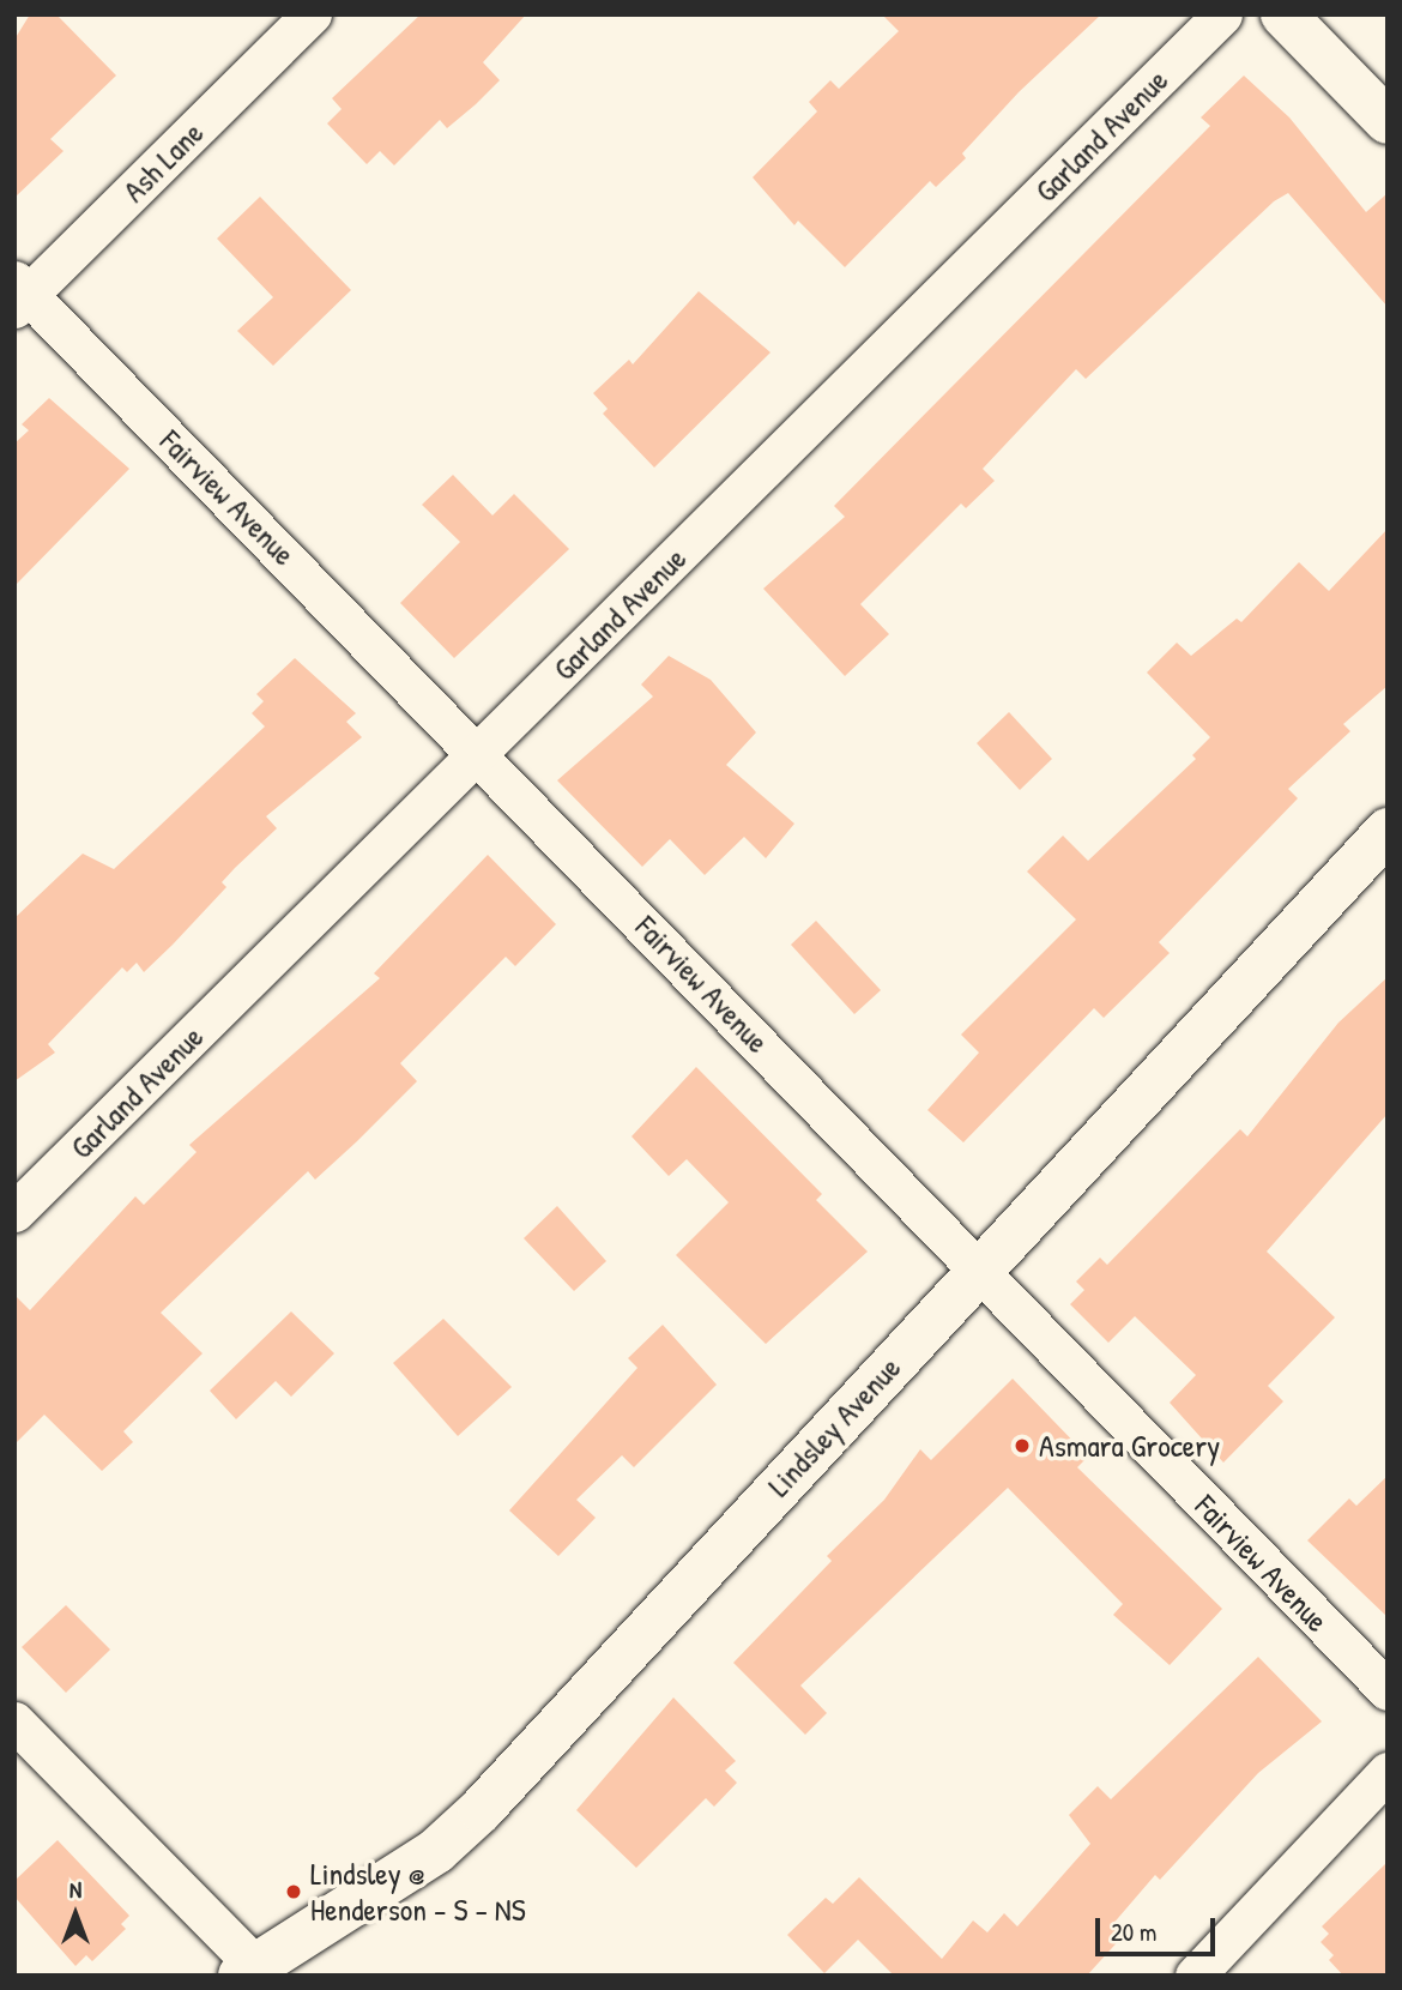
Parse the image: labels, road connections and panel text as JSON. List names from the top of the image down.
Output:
{
  "streets": {
    "street": [
      "Garland Avenue",
      "Ash Lane",
      "Fairview Avenue",
      "Lindsley Avenue"
    ]
  },
  "crossings": [
    ["Garland Avenue", "Fairview Avenue"],
    ["Ash Lane", "Fairview Avenue"],
    ["Fairview Avenue", "Lindsley Avenue"]
  ],
  "places": ["Asmara Grocery", "Lindsley @ Henderson - S - NS"],
  "scale_bar": "20 m",
  "north": "top"
}
